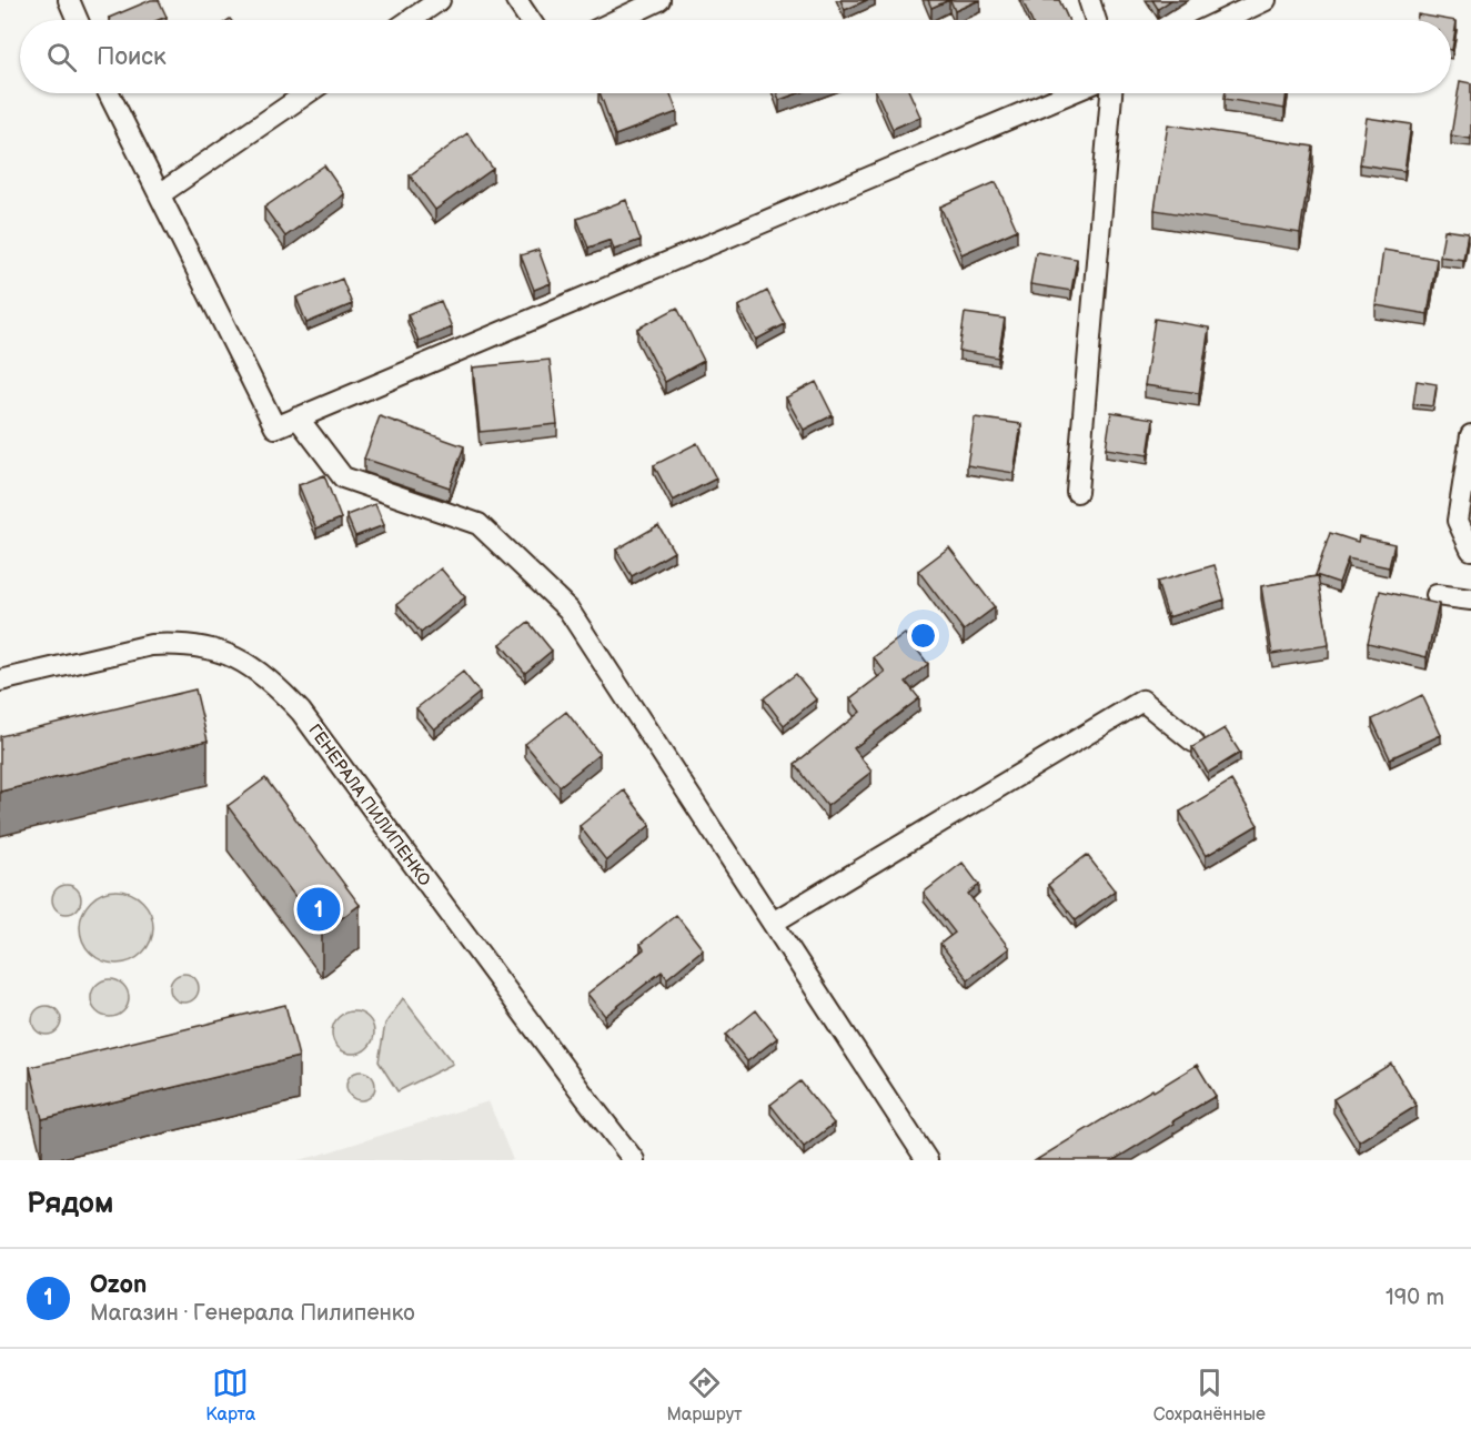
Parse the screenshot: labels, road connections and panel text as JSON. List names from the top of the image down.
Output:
{
  "streets": {
    "street": ["ГЕНЕРАЛА ПИЛИПЕНКО"]
  },
  "page": {
    "search": "Поиск",
    "pins": "1",
    "heading": "Рядом",
    "list": [
      {
        "mark": "1",
        "name": "Ozon",
        "note": "Магазин · Генерала Пилипенко",
        "value": "190 m"
      }
    ],
    "nav": ["Карта", "Маршрут", "Сохранённые"]
  }
}
